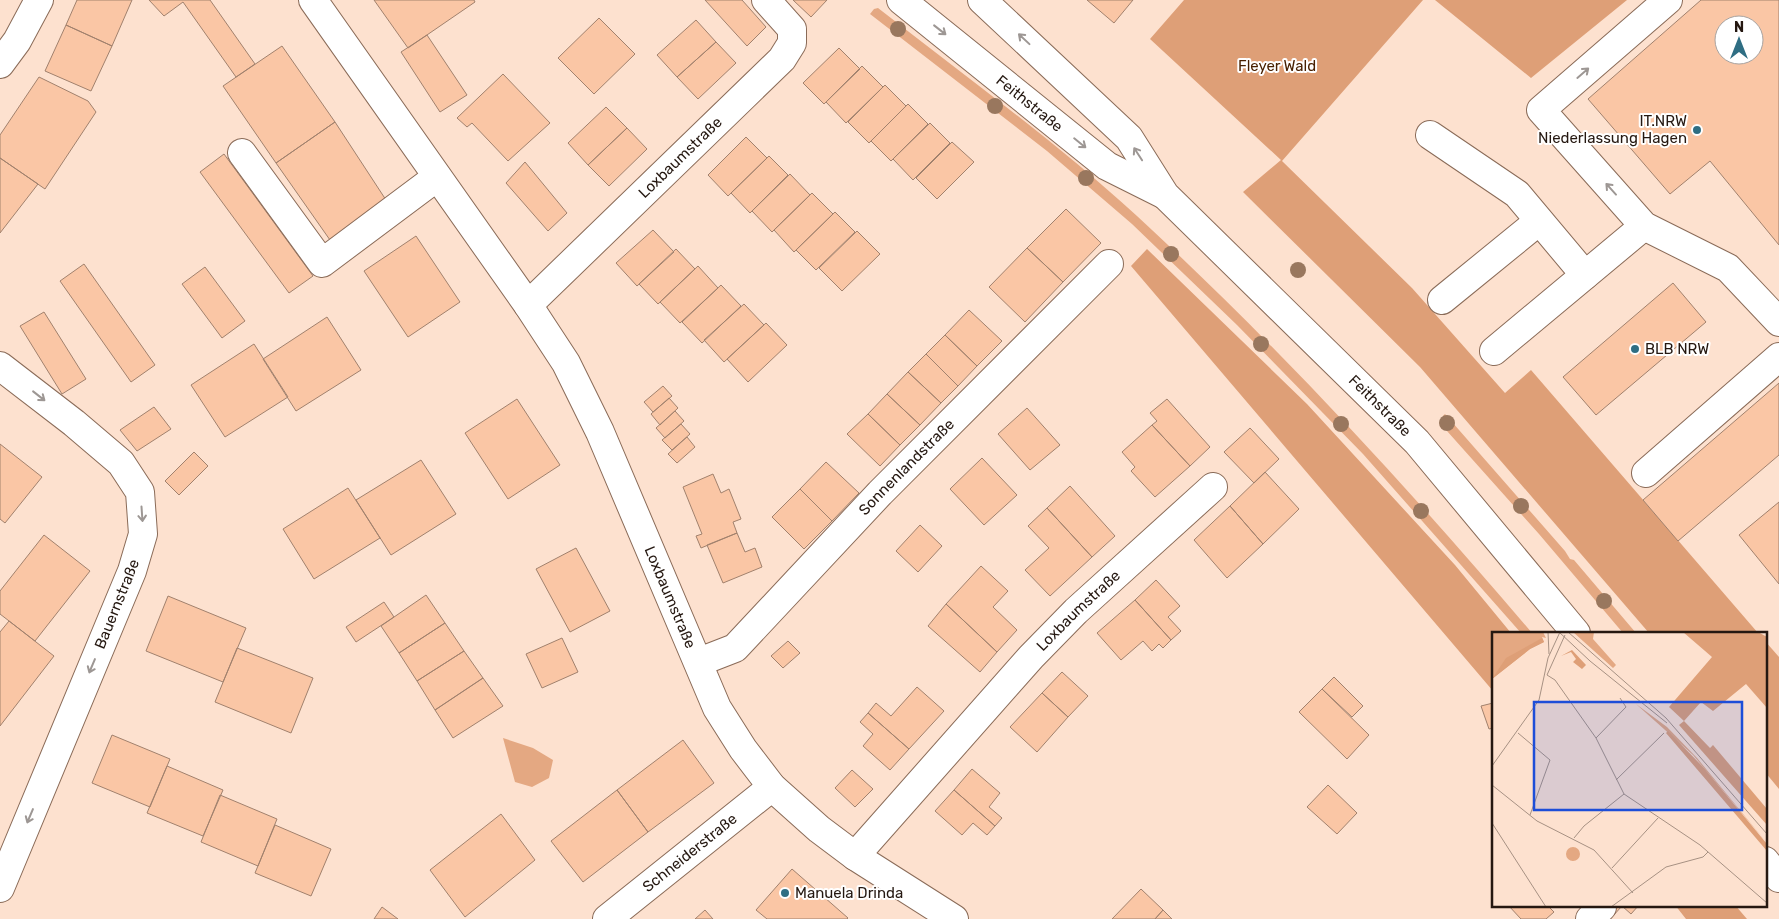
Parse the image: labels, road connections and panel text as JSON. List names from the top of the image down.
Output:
{
  "streets": {
    "street": [
      "Feithstraße",
      "Loxbaumstraße",
      "Sonnenlandstraße",
      "Bauernstraße",
      "Schneiderstraße"
    ]
  },
  "crossings": [
    ["Loxbaumstraße", "Sonnenlandstraße"],
    ["Loxbaumstraße", "Schneiderstraße"]
  ],
  "one_way": ["Bauernstraße"],
  "parks": ["Fleyer Wald"],
  "places": ["IT.NRW Niederlassung Hagen", "BLB NRW", "Manuela Drinda"],
  "north": "top"
}
